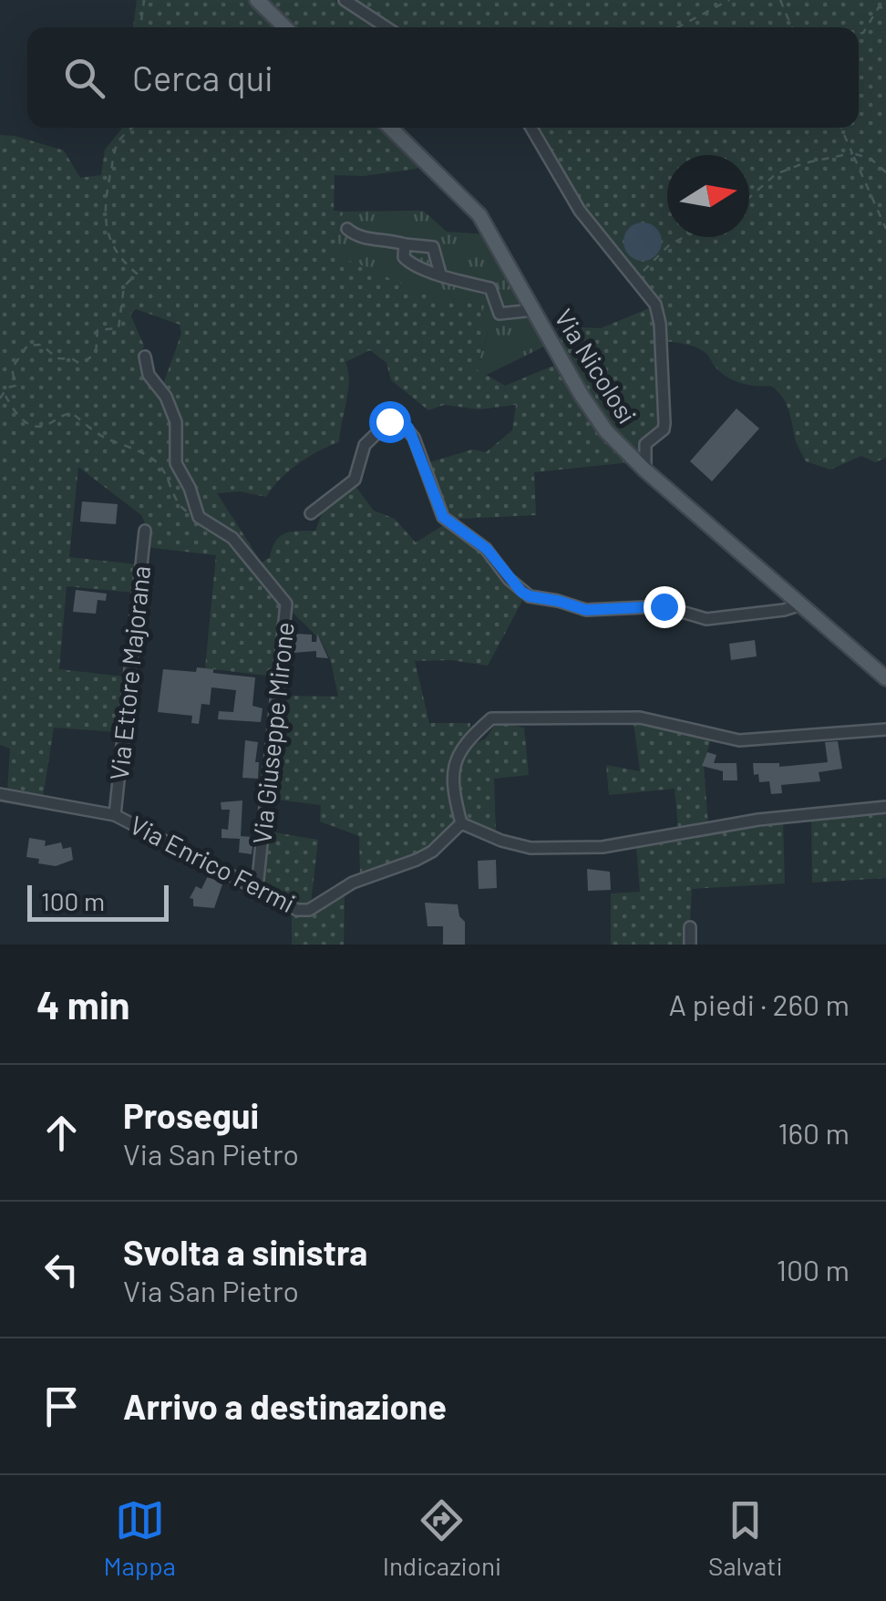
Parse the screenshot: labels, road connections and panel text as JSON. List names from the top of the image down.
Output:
{
  "streets": {
    "main road": ["Via Nicolosi"],
    "street": ["Via Ettore Majorana", "Via Giuseppe Mirone", "Via Enrico Fermi"]
  },
  "crossings": [
    ["Via Ettore Majorana", "Via Enrico Fermi"],
    ["Via Giuseppe Mirone", "Via Enrico Fermi"]
  ],
  "scale_bar": "100 m",
  "north": "right",
  "page": {
    "search": "Cerca qui",
    "scale": "100 m",
    "heading": ["4 min", "A piedi · 260 m"],
    "list": [
      ["Prosegui", "Via San Pietro", "160 m"],
      ["Svolta a sinistra", "Via San Pietro", "100 m"],
      "Arrivo a destinazione"
    ],
    "nav": ["Mappa", "Indicazioni", "Salvati"]
  }
}
